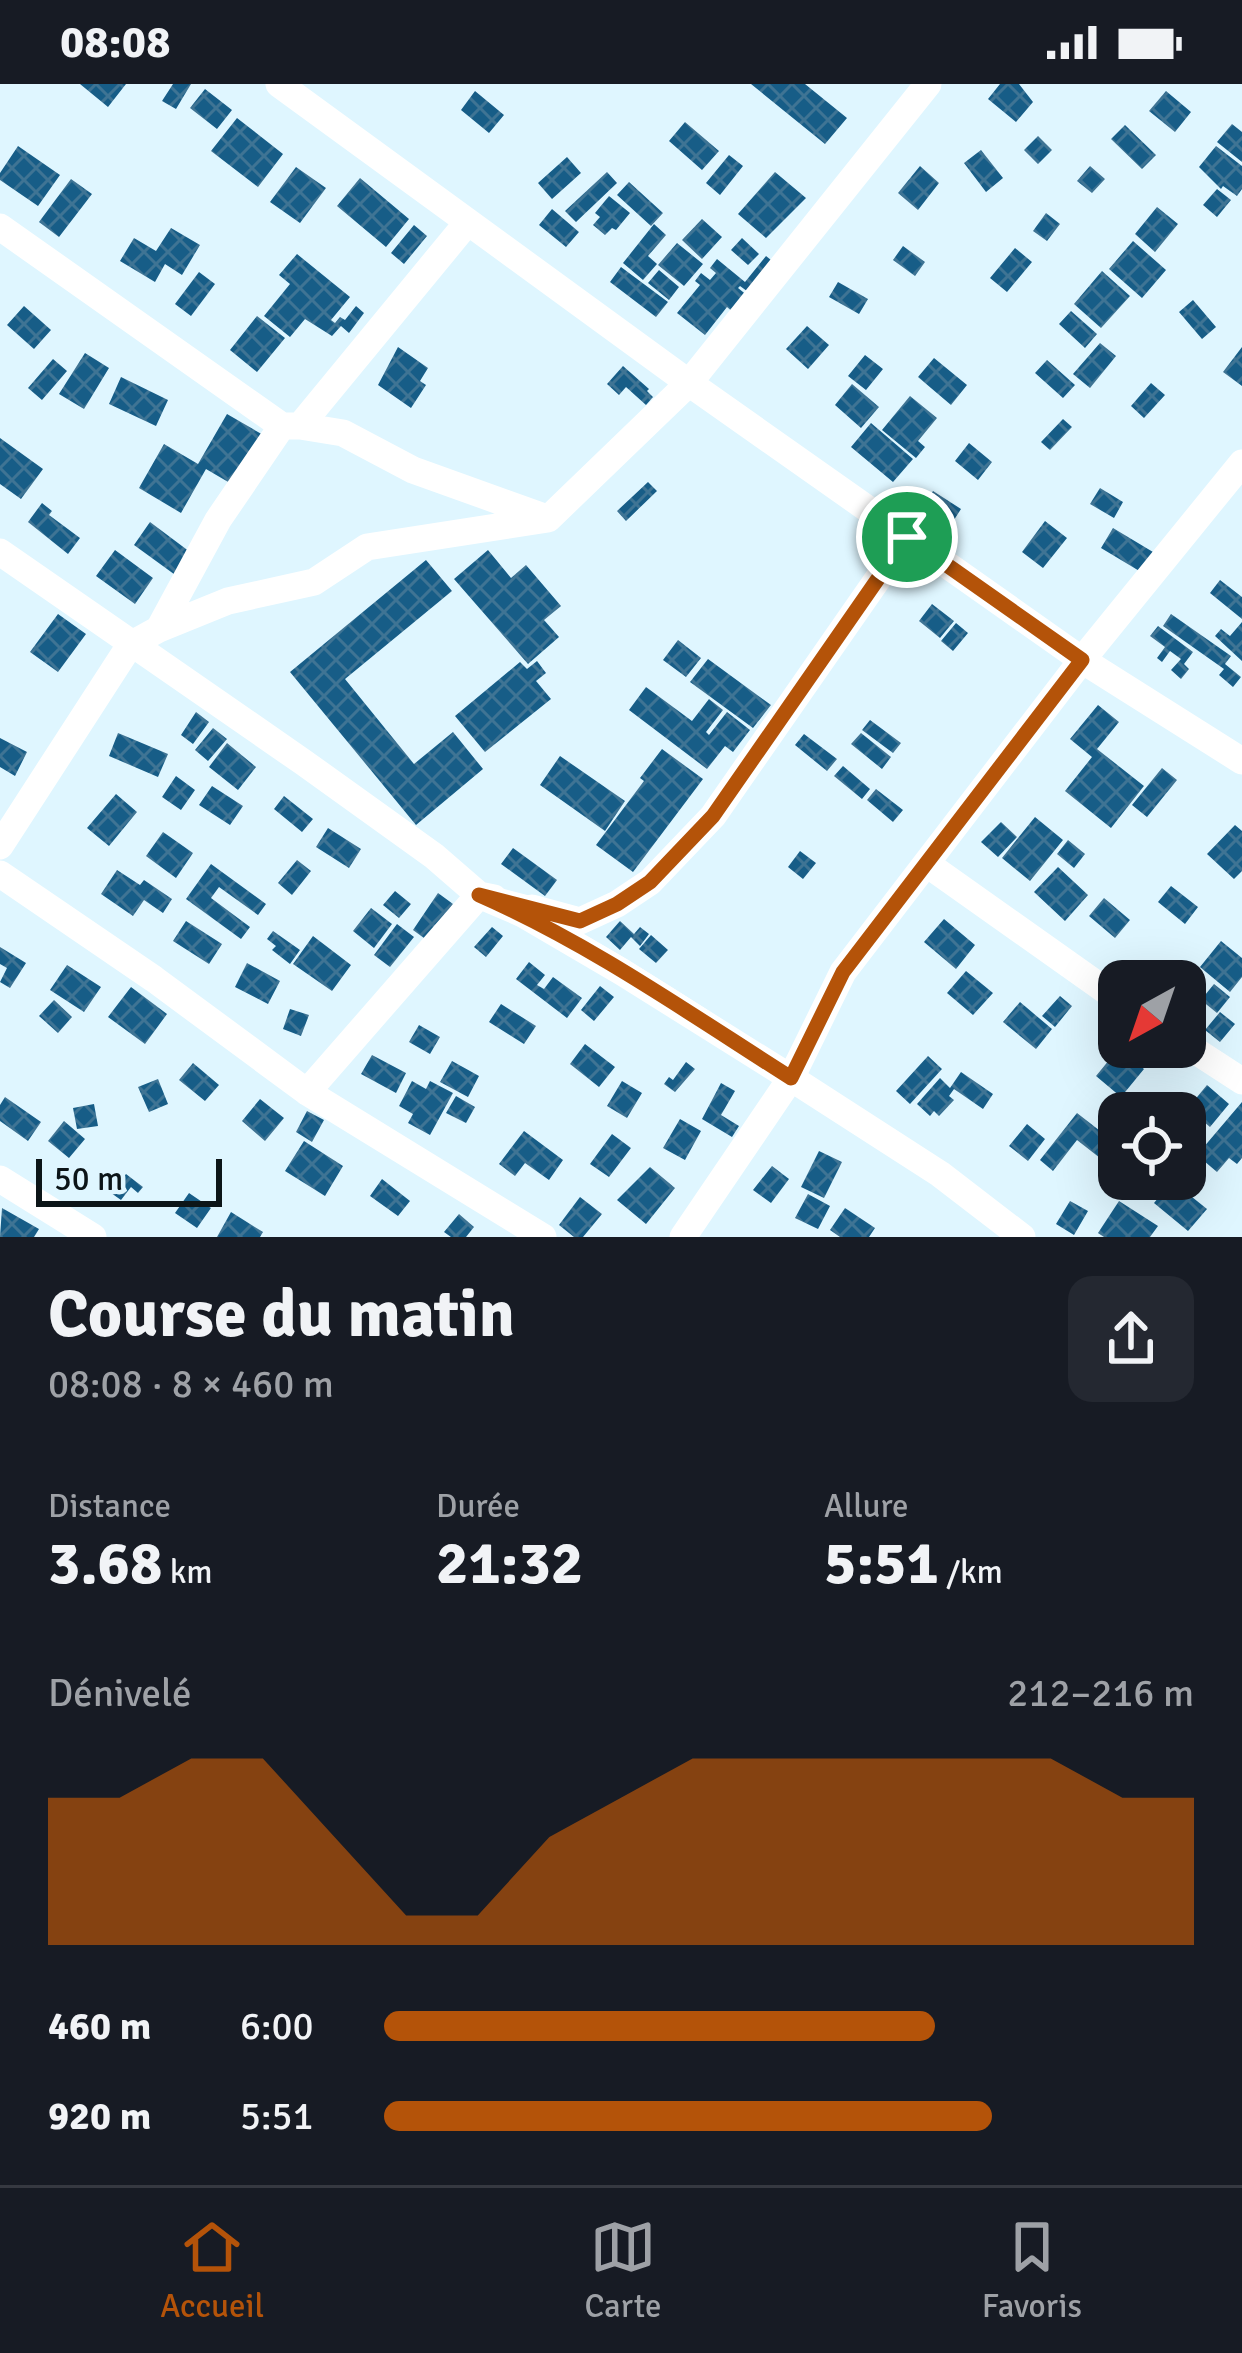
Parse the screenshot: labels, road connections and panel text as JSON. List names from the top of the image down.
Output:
{
  "scale_bar": "50 m",
  "north": "bottom left",
  "page": {
    "status": "08:08",
    "scale": "50 m",
    "heading": ["Course du matin", "08:08 · 8 × 460 m"],
    "stats": [
      ["Distance", "3.68 km"],
      ["Durée", "21:32"],
      ["Allure", "5:51 /km"]
    ],
    "chart": ["Dénivelé", "212–216 m"],
    "list": [
      {
        "name": "460 m",
        "note": "6:00"
      },
      {
        "name": "920 m",
        "note": "5:51"
      }
    ],
    "tabs": ["Accueil", "Carte", "Favoris"]
  }
}
